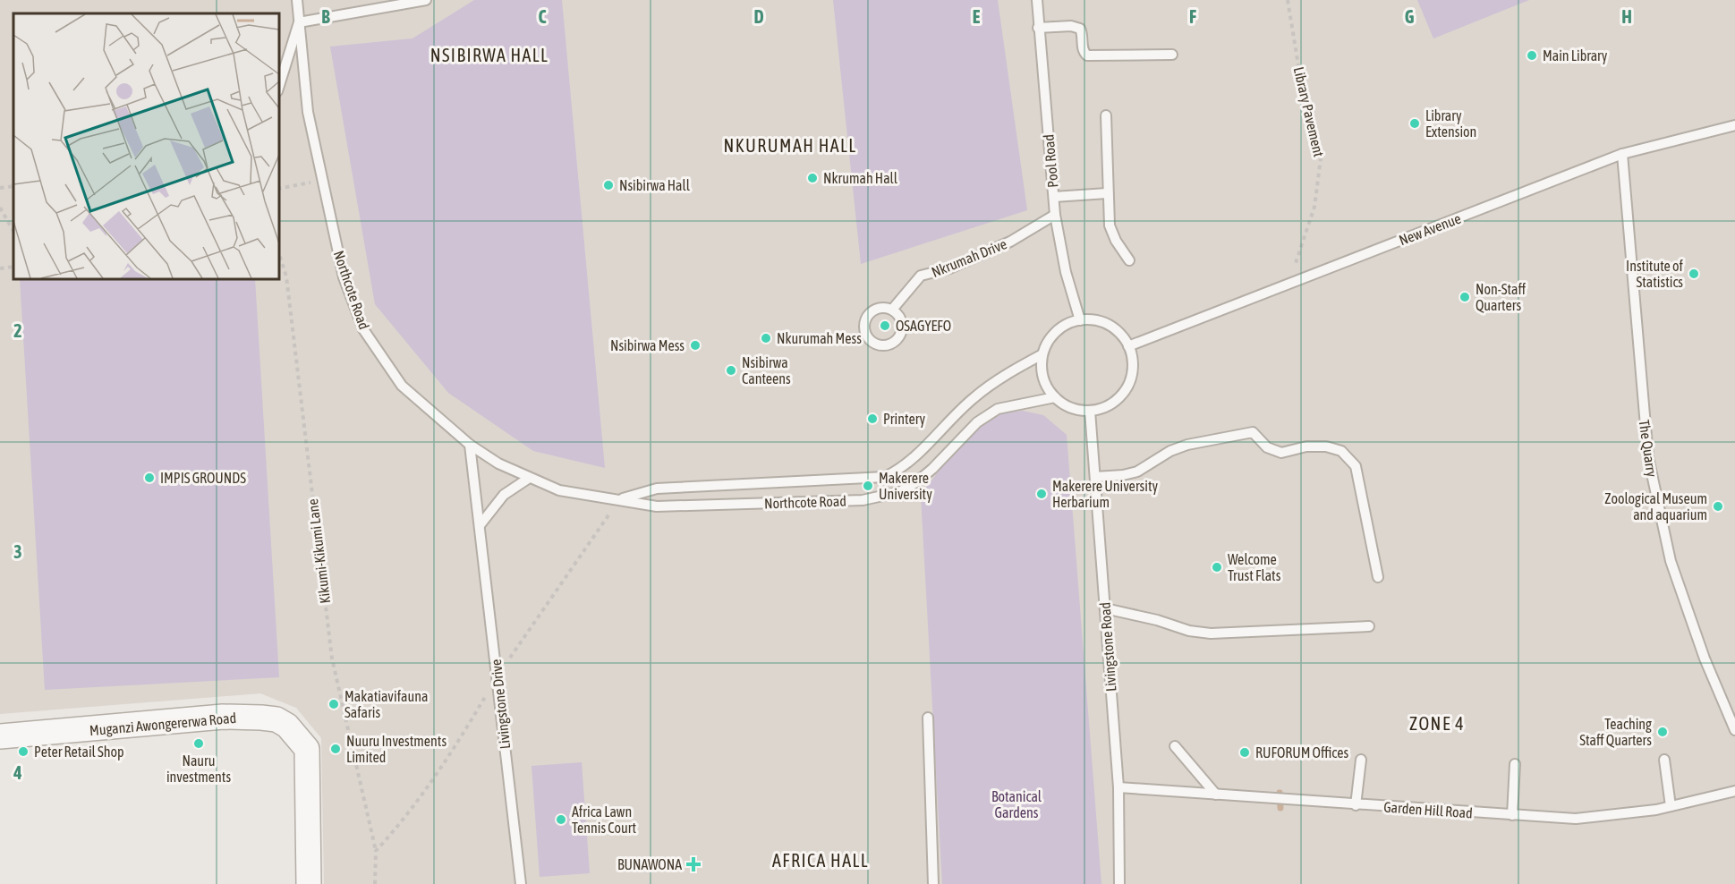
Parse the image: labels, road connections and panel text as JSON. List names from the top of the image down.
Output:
{
  "streets": {
    "street": ["Muganzi Awongererwa Road"],
    "lane": [
      "Pool Road",
      "New Avenue",
      "Nkrumah Drive",
      "Northcote Road",
      "The Quarry",
      "Livingstone Road",
      "Livingstone Drive",
      "Garden Hill Road"
    ],
    "path": ["Library Pavement", "Kikumi-Kikumi Lane"]
  },
  "crossings": [
    ["Library Pavement", "New Avenue"],
    ["Pool Road", "New Avenue"],
    ["Pool Road", "Nkrumah Drive"],
    ["Pool Road", "Northcote Road"],
    ["Pool Road", "Livingstone Road"],
    ["New Avenue", "Northcote Road"],
    ["New Avenue", "The Quarry"],
    ["New Avenue", "Livingstone Road"],
    ["Northcote Road", "Livingstone Road"],
    ["Northcote Road", "Livingstone Drive"],
    ["Livingstone Road", "Garden Hill Road"]
  ],
  "districts": [
    "NSIBIRWA HALL",
    "NKURUMAH HALL",
    "ZONE 4",
    "AFRICA HALL"
  ],
  "parks": ["Botanical Gardens"],
  "places": {
    "other": [
      "Main Library",
      "Library Extension",
      "Nkrumah Hall",
      "Nsibirwa Hall",
      "Institute of Statistics",
      "Non-Staff Quarters",
      "OSAGYEFO",
      "Nkurumah Mess",
      "Nsibirwa Mess",
      "Nsibirwa Canteens",
      "Printery",
      "IMPIS GROUNDS",
      "Makerere University",
      "Makerere University Herbarium",
      "Zoological Museum and aquarium",
      "Welcome Trust Flats",
      "Makatiavifauna Safaris",
      "Teaching Staff Quarters",
      "Nauru investments",
      "Nuuru Investments Limited",
      "Peter Retail Shop",
      "RUFORUM Offices",
      "Africa Lawn Tennis Court"
    ],
    "health": ["BUNAWONA"]
  },
  "grid": {
    "columns": [
      "B",
      "C",
      "D",
      "E",
      "F",
      "G",
      "H"
    ],
    "rows": ["2", "3", "4"]
  }
}
